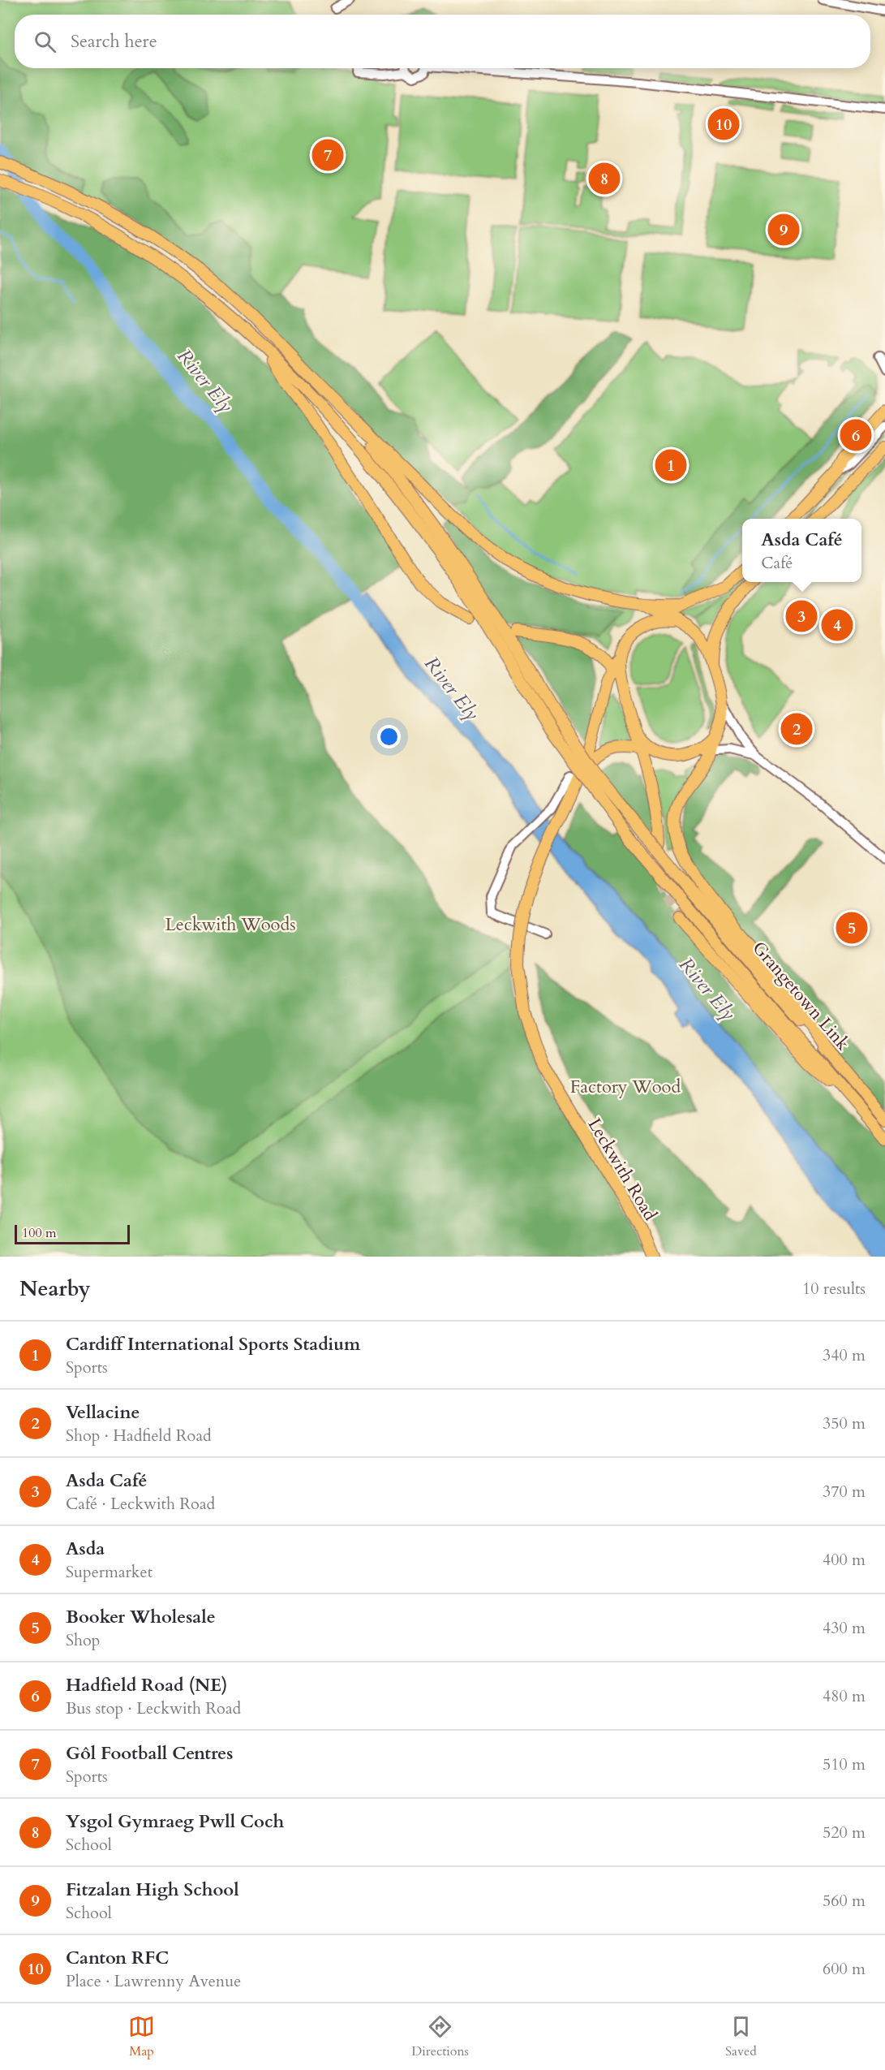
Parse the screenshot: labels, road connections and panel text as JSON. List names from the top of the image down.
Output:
{
  "streets": {
    "main road": ["Grangetown Link", "Leckwith Road"]
  },
  "water": ["River Ely"],
  "parks": ["Leckwith Woods", "Factory Wood"],
  "scale_bar": "100 m",
  "page": {
    "search": "Search here",
    "pins": [
      "10",
      "7",
      "8",
      "9",
      "6",
      "1",
      "3",
      "4",
      "2",
      "5"
    ],
    "popup": ["Asda Café", "Café"],
    "scale": "100 m",
    "heading": ["Nearby", "10 results"],
    "list": [
      {
        "mark": "1",
        "name": "Cardiff International Sports Stadium",
        "note": "Sports",
        "value": "340 m"
      },
      {
        "mark": "2",
        "name": "Vellacine",
        "note": "Shop · Hadfield Road",
        "value": "350 m"
      },
      {
        "mark": "3",
        "name": "Asda Café",
        "note": "Café · Leckwith Road",
        "value": "370 m"
      },
      {
        "mark": "4",
        "name": "Asda",
        "note": "Supermarket",
        "value": "400 m"
      },
      {
        "mark": "5",
        "name": "Booker Wholesale",
        "note": "Shop",
        "value": "430 m"
      },
      {
        "mark": "6",
        "name": "Hadfield Road (NE)",
        "note": "Bus stop · Leckwith Road",
        "value": "480 m"
      },
      {
        "mark": "7",
        "name": "Gôl Football Centres",
        "note": "Sports",
        "value": "510 m"
      },
      {
        "mark": "8",
        "name": "Ysgol Gymraeg Pwll Coch",
        "note": "School",
        "value": "520 m"
      },
      {
        "mark": "9",
        "name": "Fitzalan High School",
        "note": "School",
        "value": "560 m"
      },
      {
        "mark": "10",
        "name": "Canton RFC",
        "note": "Place · Lawrenny Avenue",
        "value": "600 m"
      }
    ],
    "nav": ["Map", "Directions", "Saved"]
  }
}
